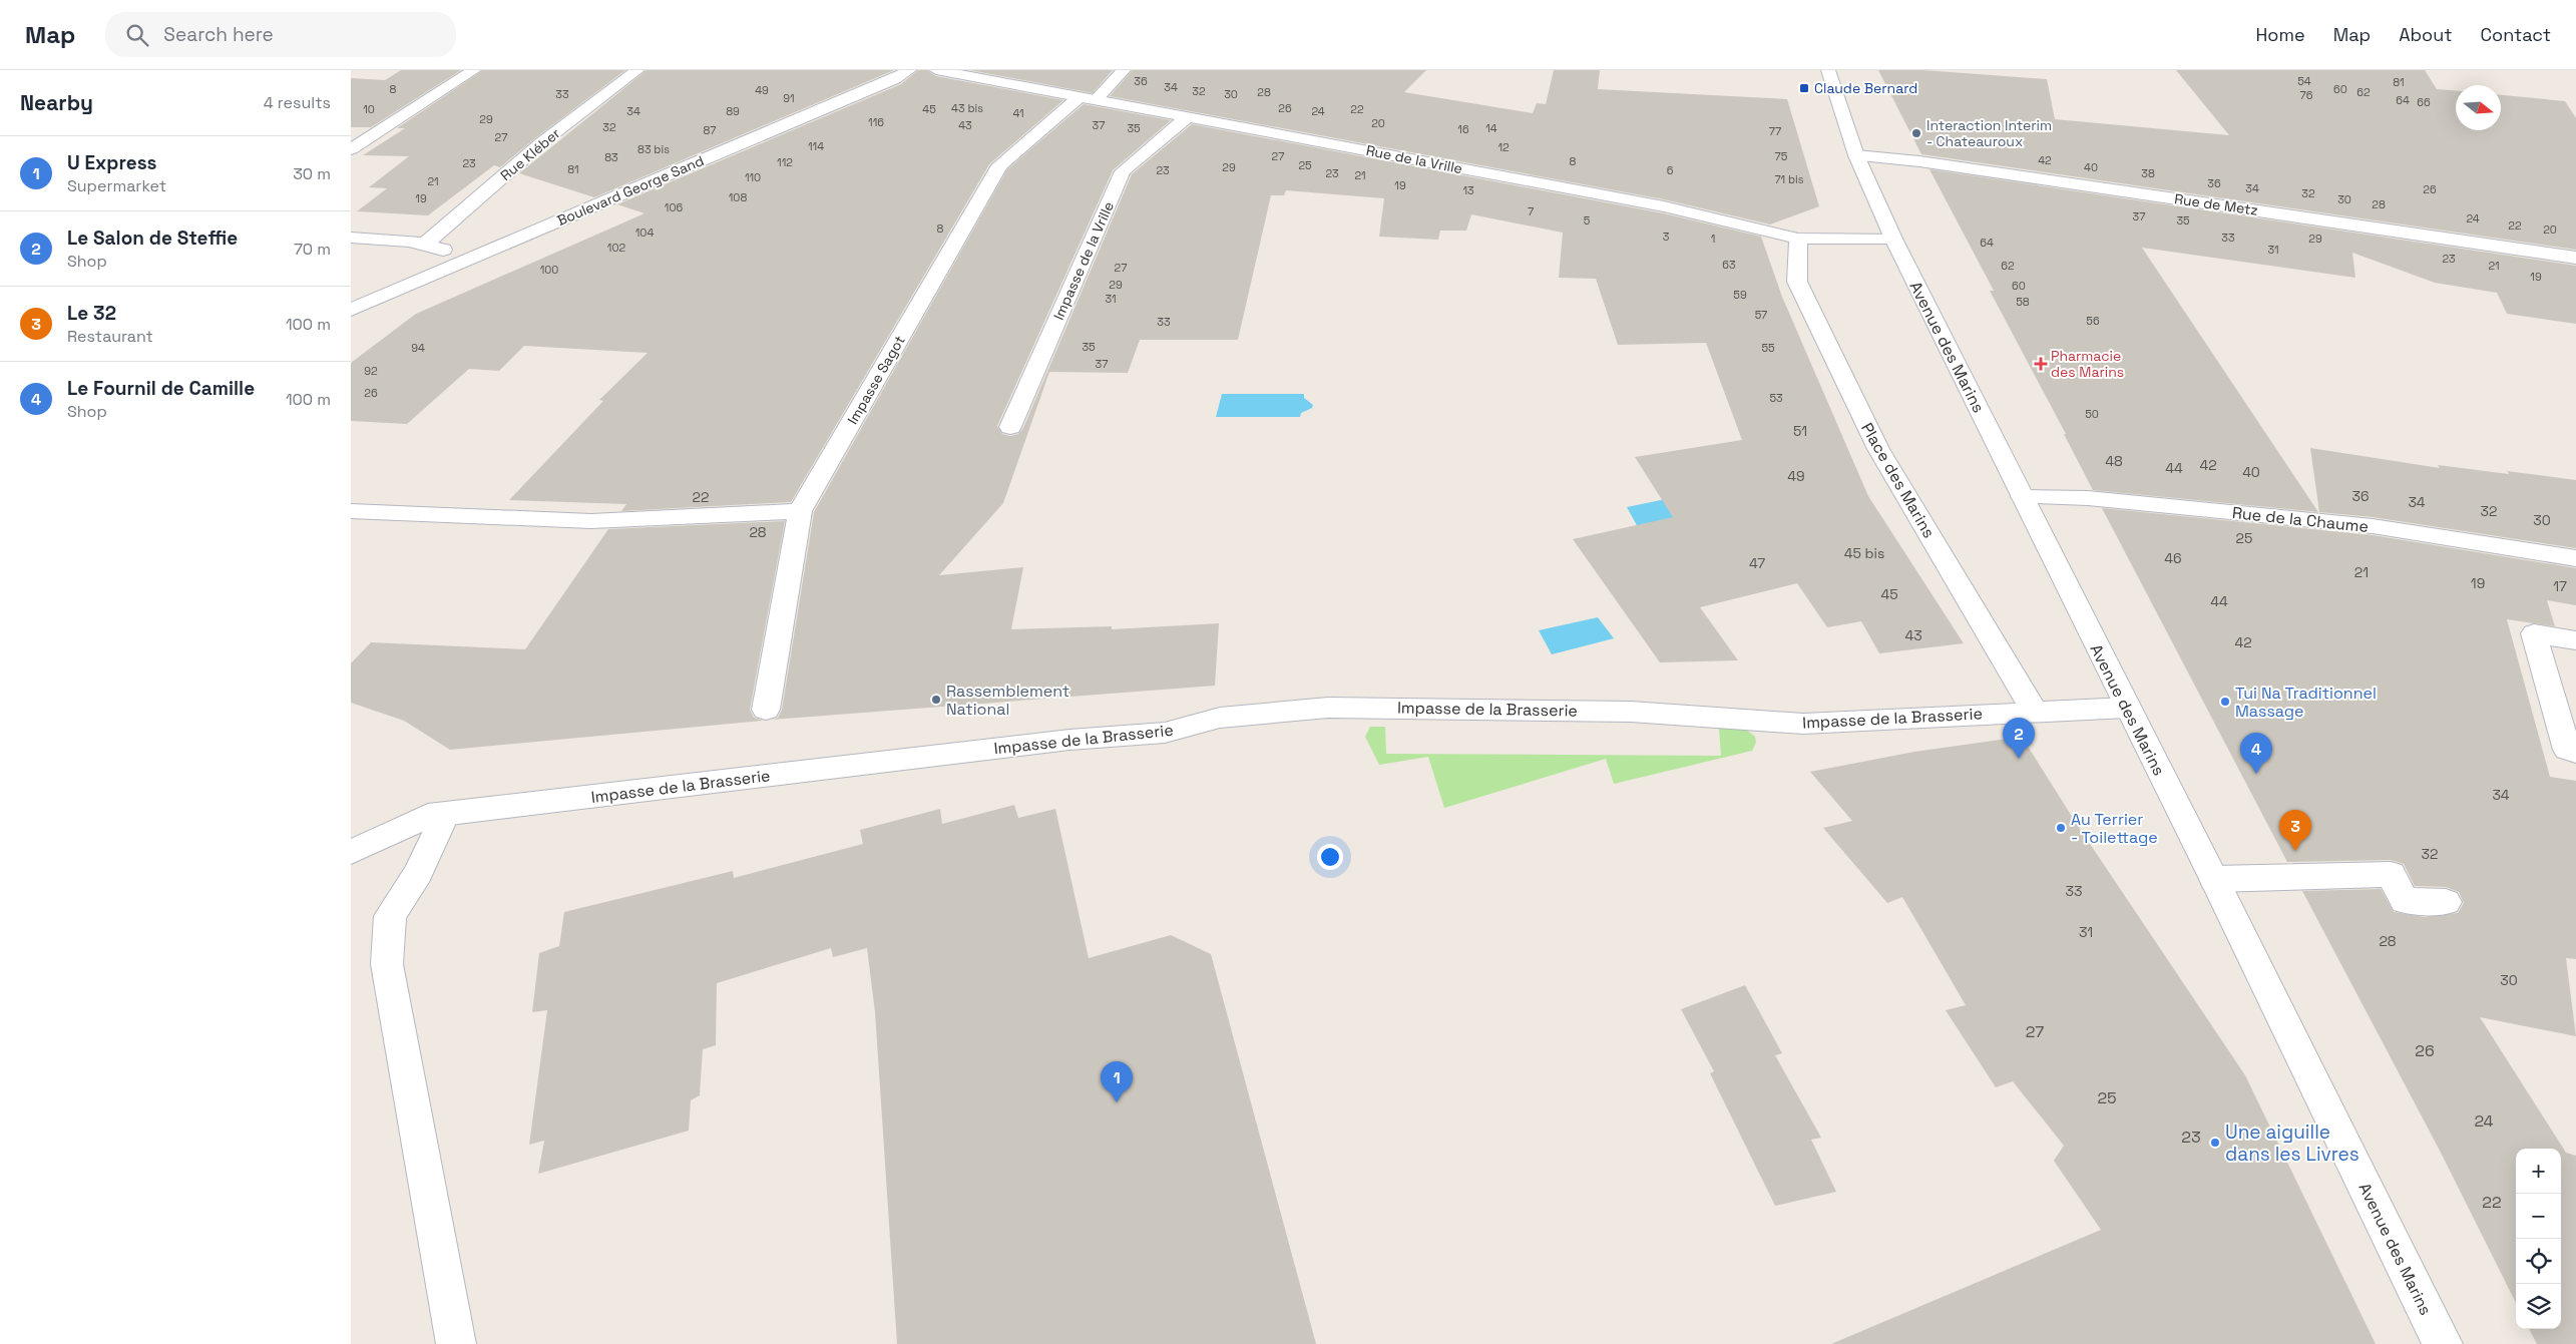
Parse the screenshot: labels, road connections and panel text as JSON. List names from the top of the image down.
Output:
{
  "streets": {
    "street": [
      "Rue Kléber",
      "Rue de la Vrille",
      "Boulevard George Sand",
      "Rue de Metz",
      "Impasse de la Vrille",
      "Avenue des Marins",
      "Impasse Sagot",
      "Place des Marins",
      "Rue de la Chaume",
      "Impasse de la Brasserie"
    ]
  },
  "crossings": [
    ["Rue de la Vrille", "Impasse de la Vrille"],
    ["Rue de la Vrille", "Avenue des Marins"],
    ["Rue de la Vrille", "Impasse Sagot"],
    ["Rue de la Vrille", "Place des Marins"],
    ["Rue de Metz", "Avenue des Marins"],
    ["Avenue des Marins", "Rue de la Chaume"],
    ["Avenue des Marins", "Impasse de la Brasserie"],
    ["Place des Marins", "Impasse de la Brasserie"]
  ],
  "places": {
    "transit": ["Claude Bernard"],
    "other": [
      "Interaction Interim - Chateauroux",
      "Rassemblement National",
      "Tui Na Traditionnel Massage",
      "Au Terrier - Toilettage",
      "Une aiguille dans les Livres"
    ],
    "health": ["Pharmacie des Marins"]
  },
  "house_numbers": [
    "36",
    "54",
    "81",
    "34",
    "8",
    "60",
    "49",
    "32",
    "28",
    "62",
    "33",
    "30",
    "76",
    "91",
    "64",
    "66",
    "43 bis",
    "26",
    "10",
    "45",
    "22",
    "34",
    "89",
    "24",
    "41",
    "29",
    "116",
    "20",
    "43",
    "37",
    "32",
    "35",
    "14",
    "16",
    "87",
    "77",
    "27",
    "114",
    "12",
    "83 bis",
    "27",
    "75",
    "83",
    "42",
    "8",
    "112",
    "23",
    "25",
    "29",
    "40",
    "81",
    "23",
    "6",
    "23",
    "38",
    "21",
    "110",
    "71 bis",
    "21",
    "36",
    "19",
    "34",
    "26",
    "13",
    "32",
    "108",
    "19",
    "30",
    "28",
    "106",
    "7",
    "37",
    "24",
    "5",
    "35",
    "22",
    "8",
    "20",
    "104",
    "3",
    "33",
    "1",
    "29",
    "64",
    "102",
    "31",
    "23",
    "63",
    "62",
    "21",
    "27",
    "100",
    "19",
    "29",
    "60",
    "59",
    "31",
    "58",
    "57",
    "56",
    "33",
    "35",
    "94",
    "55",
    "37",
    "92",
    "26",
    "53",
    "50",
    "51",
    "48",
    "42",
    "44",
    "40",
    "49",
    "36",
    "22",
    "34",
    "32",
    "30",
    "28",
    "25",
    "45 bis",
    "46",
    "47",
    "21",
    "19",
    "17",
    "45",
    "44",
    "43",
    "42",
    "34",
    "32",
    "33",
    "31",
    "28",
    "30",
    "27",
    "26",
    "25",
    "24",
    "23",
    "22"
  ],
  "north": "right",
  "page": {
    "header": "Map",
    "search": "Search here",
    "nav": [
      "Home",
      "Map",
      "About",
      "Contact"
    ],
    "heading": ["Nearby", "4 results"],
    "list": [
      {
        "mark": "1",
        "name": "U Express",
        "note": "Supermarket",
        "value": "30 m"
      },
      {
        "mark": "2",
        "name": "Le Salon de Steffie",
        "note": "Shop",
        "value": "70 m"
      },
      {
        "mark": "3",
        "name": "Le 32",
        "note": "Restaurant",
        "value": "100 m"
      },
      {
        "mark": "4",
        "name": "Le Fournil de Camille",
        "note": "Shop",
        "value": "100 m"
      }
    ],
    "pins": [
      "2",
      "4",
      "3",
      "1"
    ],
    "map_buttons": ["+", "−"]
  }
}
